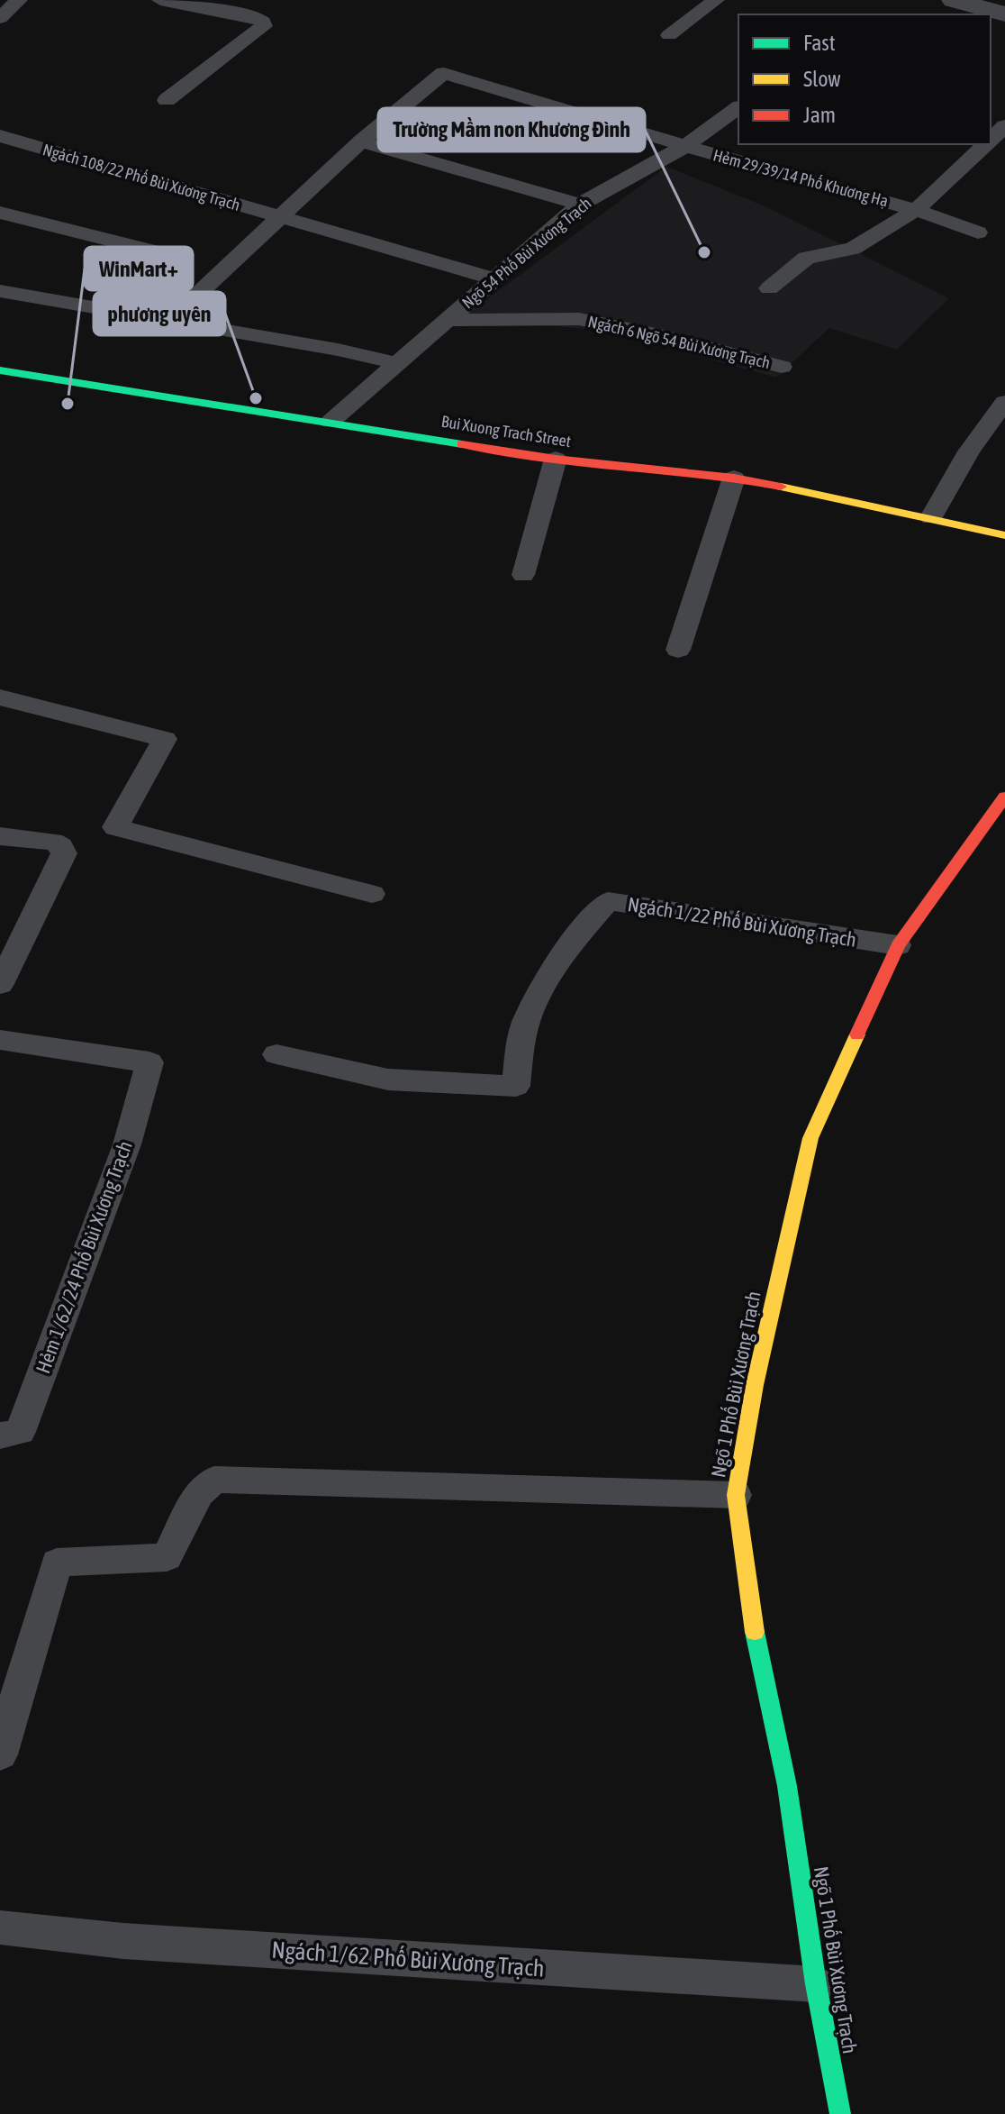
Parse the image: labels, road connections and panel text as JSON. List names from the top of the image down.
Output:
{
  "streets": {
    "street": ["Bui Xuong Trach Street", "Ngõ 1 Phố Bùi Xương Trạch"],
    "lane": [
      "Ngách 108/22 Phố Bùi Xương Trạch",
      "Hẻm 29/39/14 Phố Khương Hạ",
      "Ngõ 54 Phố Bùi Xương Trạch",
      "Ngách 6 Ngõ 54 Bùi Xương Trạch",
      "Ngách 1/22 Phố Bùi Xương Trạch",
      "Hẻm 1/62/24 Phố Bùi Xương Trạch",
      "Ngách 1/62 Phố Bùi Xương Trạch"
    ]
  },
  "crossings": [
    ["Ngách 108/22 Phố Bùi Xương Trạch", "Ngõ 54 Phố Bùi Xương Trạch"],
    ["Hẻm 29/39/14 Phố Khương Hạ", "Ngõ 54 Phố Bùi Xương Trạch"],
    ["Ngõ 54 Phố Bùi Xương Trạch", "Ngách 6 Ngõ 54 Bùi Xương Trạch"],
    ["Ngõ 54 Phố Bùi Xương Trạch", "Bui Xuong Trach Street"],
    ["Ngách 1/22 Phố Bùi Xương Trạch", "Ngõ 1 Phố Bùi Xương Trạch"],
    ["Ngõ 1 Phố Bùi Xương Trạch", "Ngách 1/62 Phố Bùi Xương Trạch"]
  ],
  "places": ["Trường Mầm non Khương Đình", "phương uyên", "WinMart+"],
  "legend": ["Fast", "Slow", "Jam"]
}
